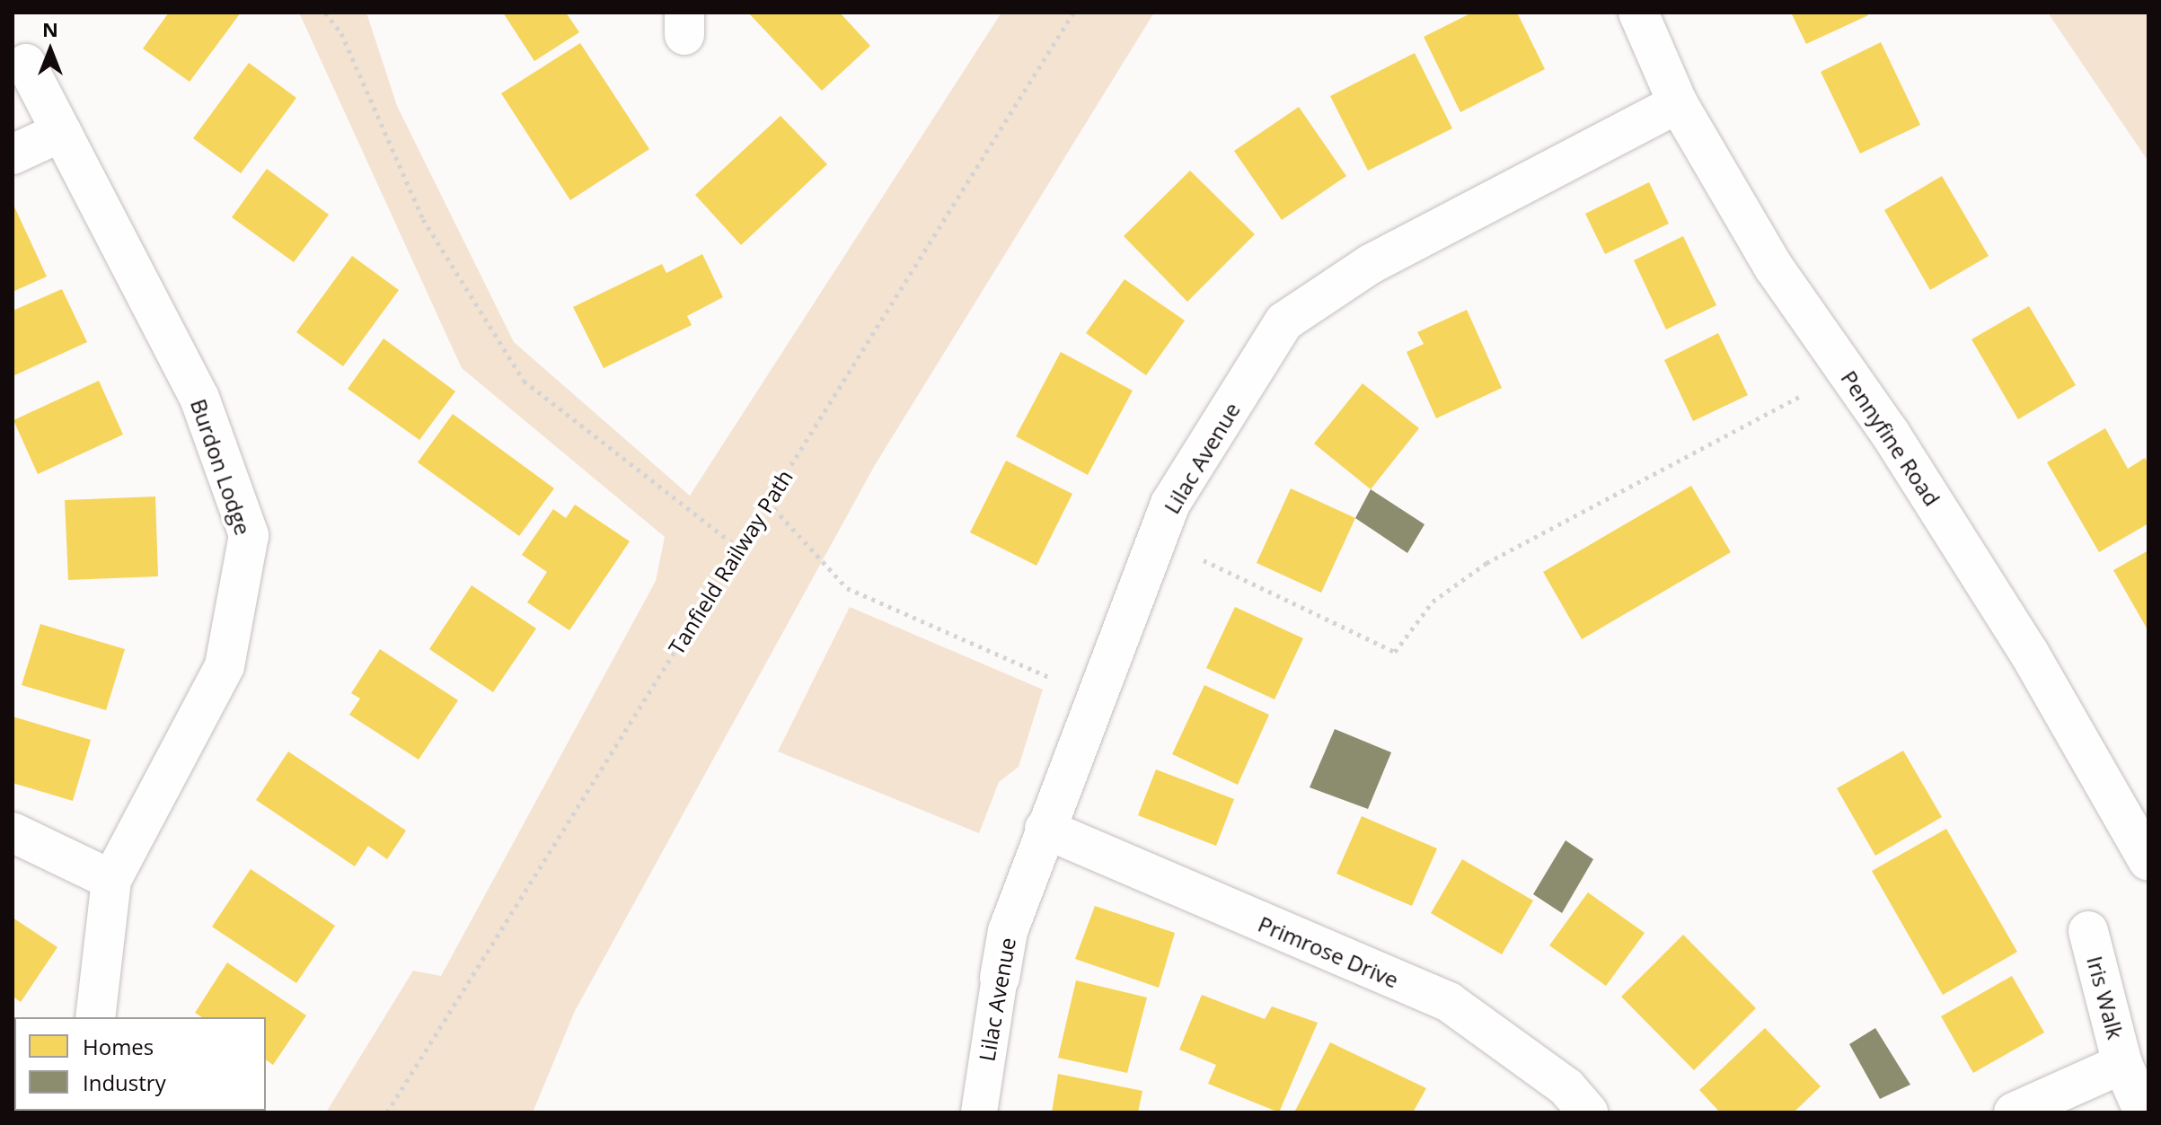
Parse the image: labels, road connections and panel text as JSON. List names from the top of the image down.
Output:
{
  "streets": {
    "street": [
      "Pennyfine Road",
      "Lilac Avenue",
      "Burdon Lodge",
      "Primrose Drive",
      "Iris Walk"
    ],
    "path": ["Tanfield Railway Path"]
  },
  "crossings": [
    ["Pennyfine Road", "Lilac Avenue"],
    ["Lilac Avenue", "Primrose Drive"]
  ],
  "legend": ["Homes", "Industry"],
  "north": "top"
}
